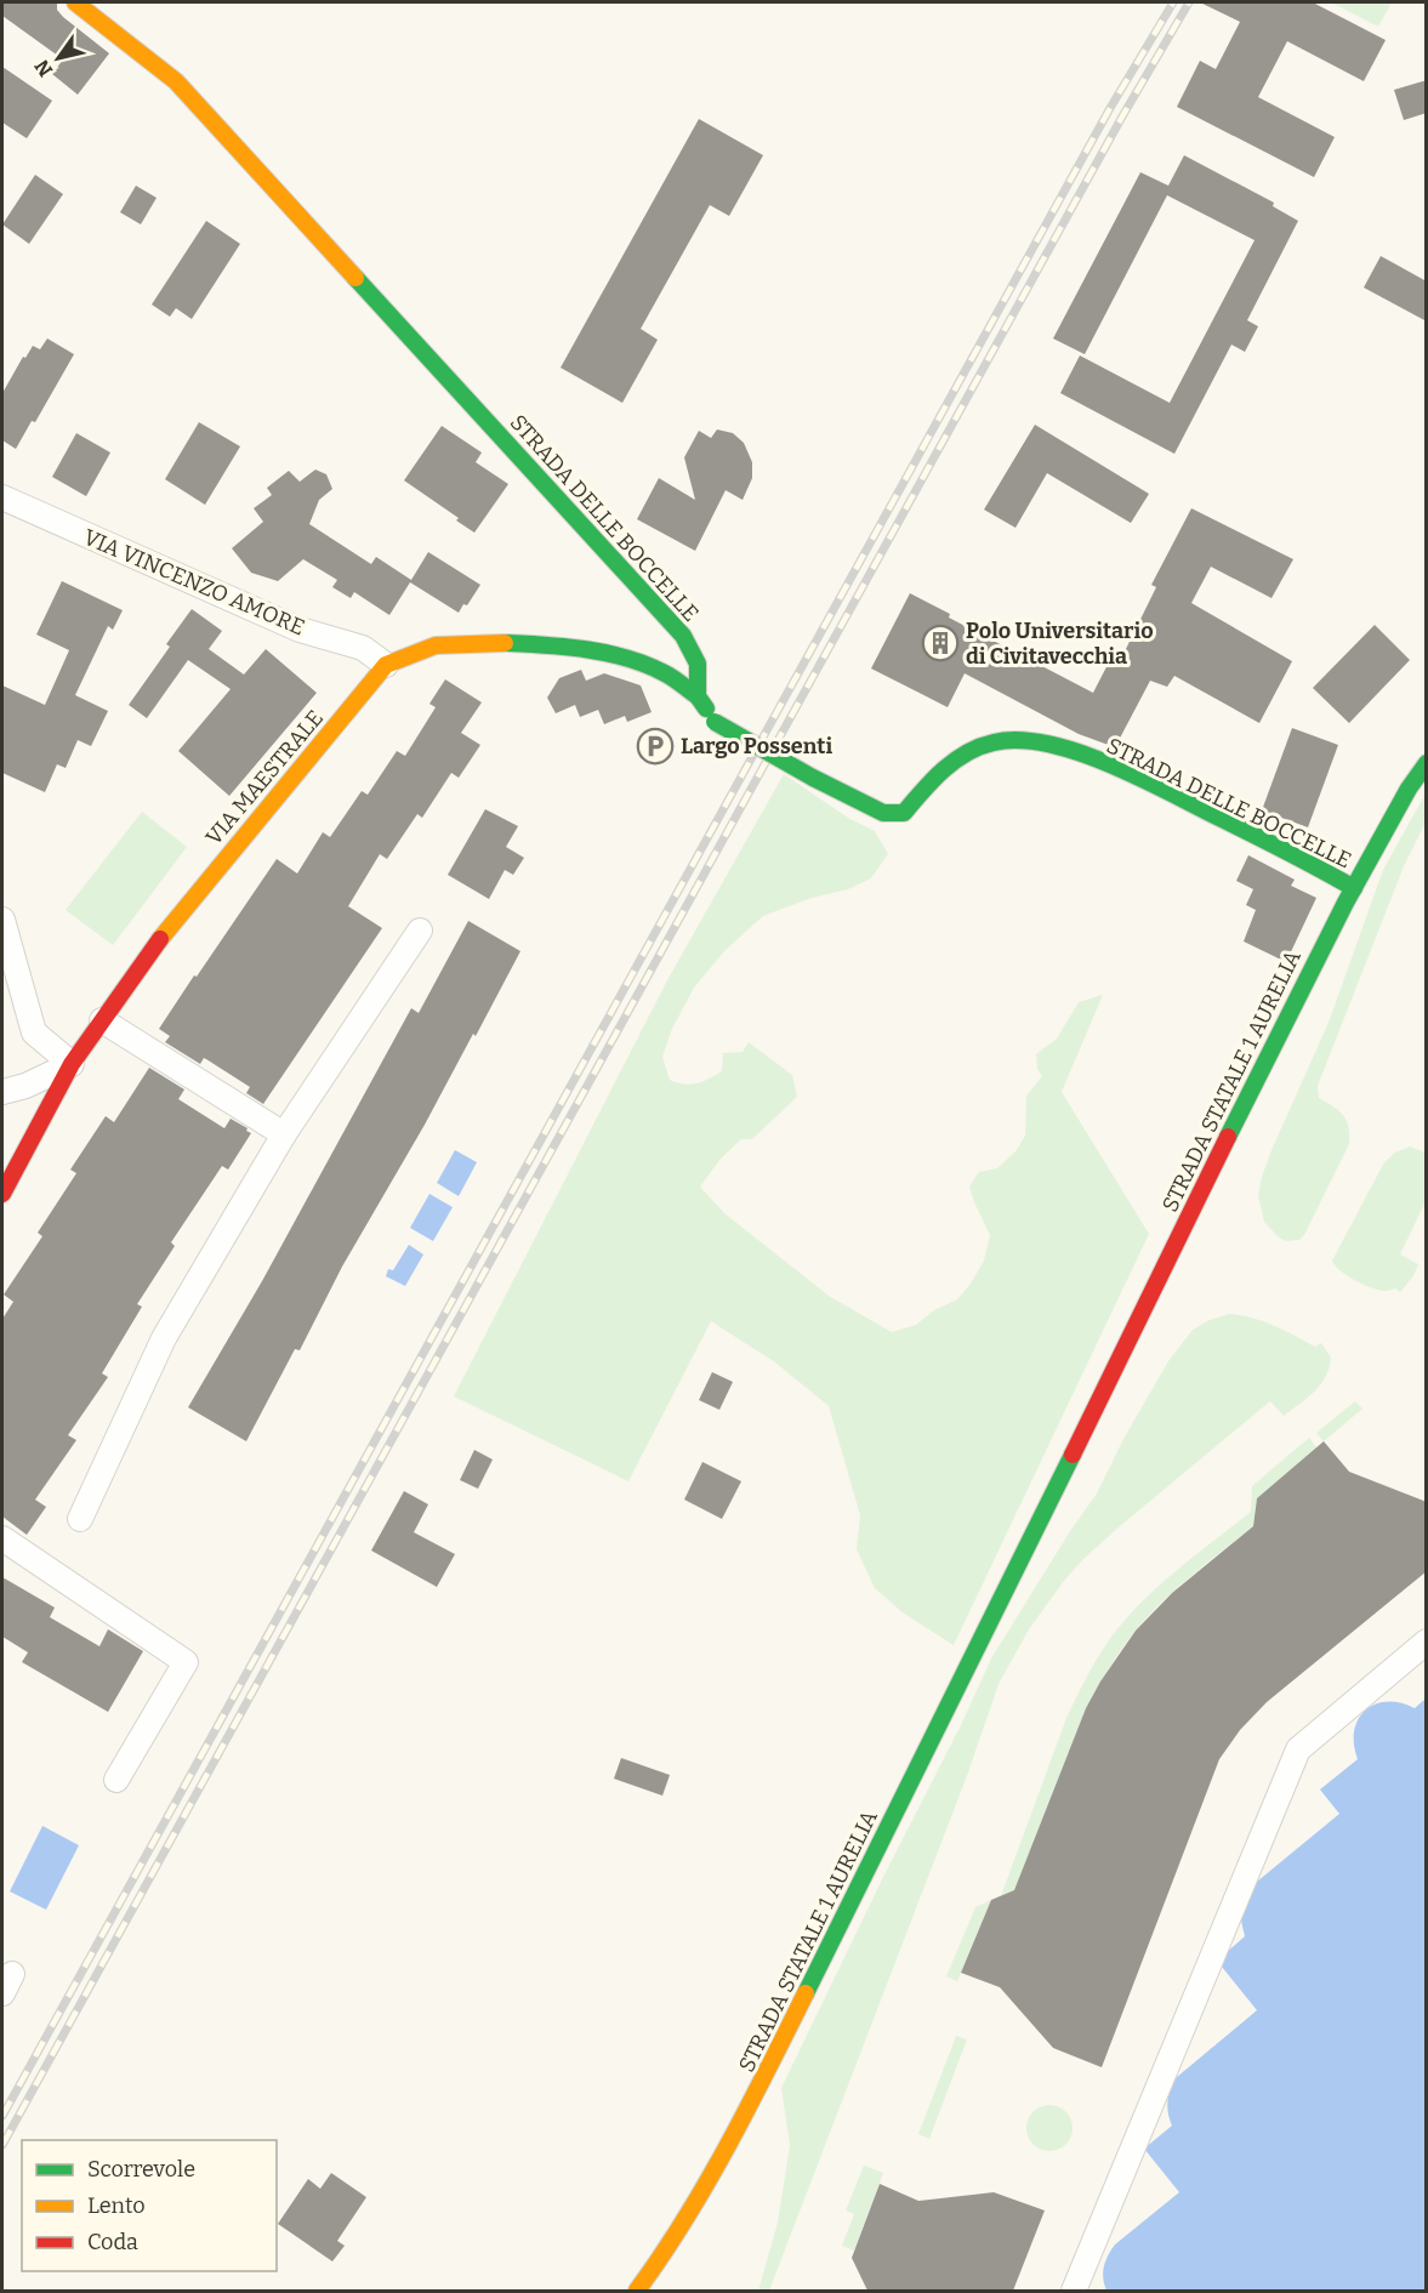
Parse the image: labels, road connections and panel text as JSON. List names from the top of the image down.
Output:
{
  "streets": {
    "street": [
      "STRADA DELLE BOCCELLE",
      "VIA VINCENZO AMORE",
      "VIA MAESTRALE",
      "STRADA STATALE 1 AURELIA"
    ]
  },
  "crossings": [
    ["STRADA DELLE BOCCELLE", "VIA MAESTRALE"],
    ["STRADA DELLE BOCCELLE", "STRADA STATALE 1 AURELIA"],
    ["VIA VINCENZO AMORE", "VIA MAESTRALE"]
  ],
  "places": {
    "building": ["Polo Universitario di Civitavecchia"],
    "parking": ["Largo Possenti"]
  },
  "legend": ["Scorrevole", "Lento", "Coda"],
  "north": "bottom left"
}
